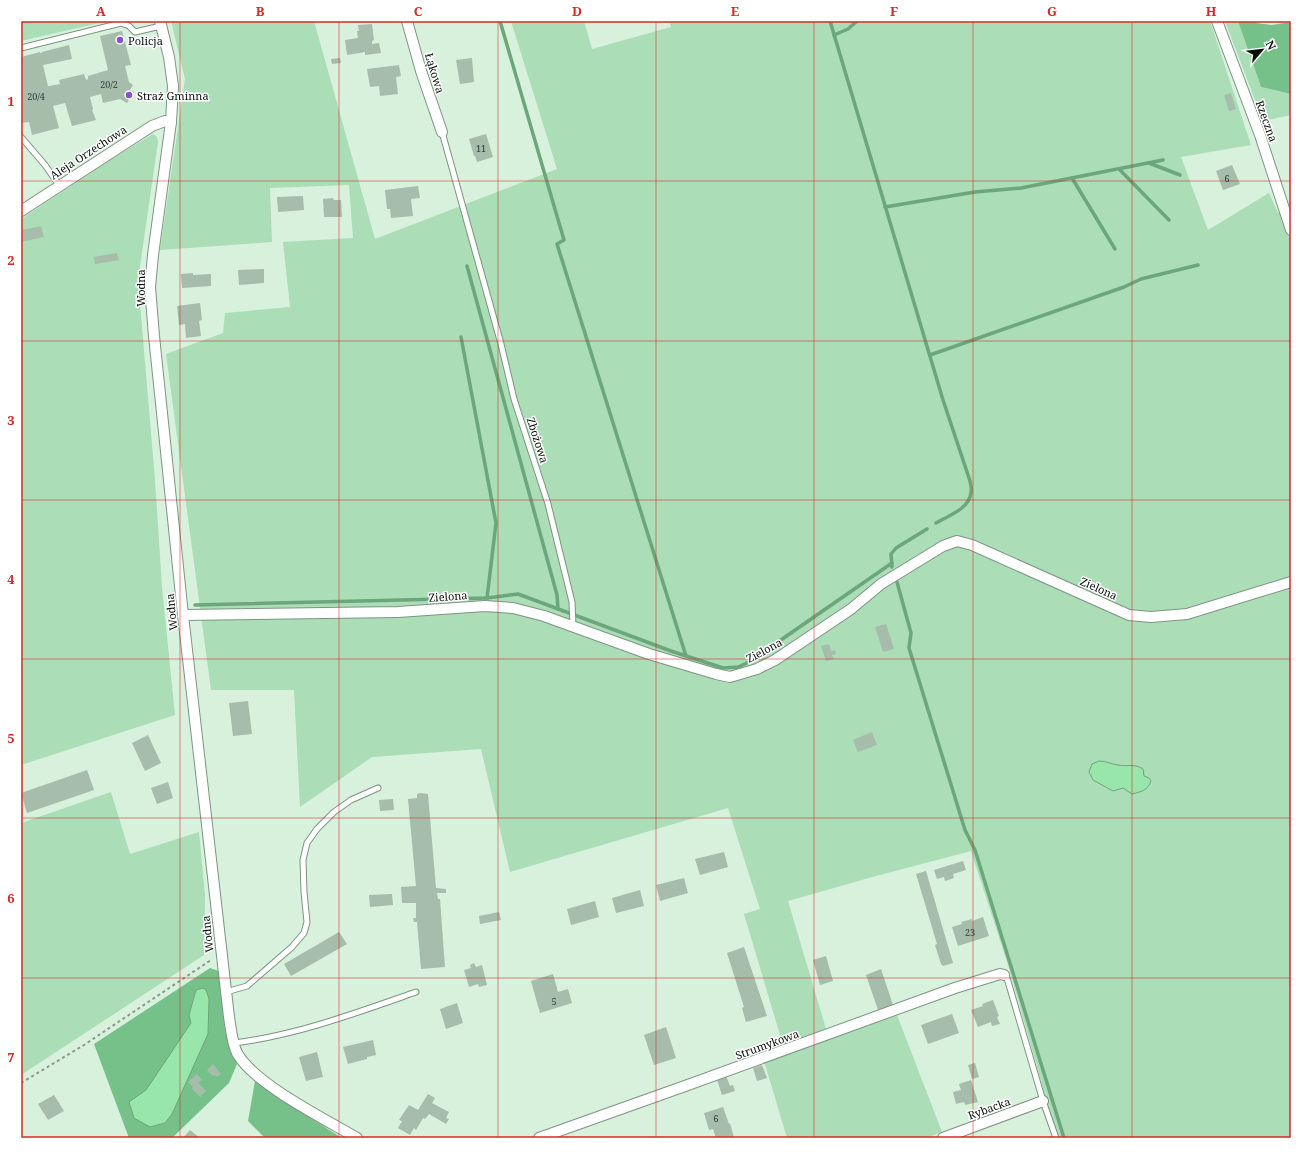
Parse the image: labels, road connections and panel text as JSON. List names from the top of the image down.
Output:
{
  "streets": {
    "street": [
      "Łąkowa",
      "Rzeczna",
      "Aleja Orzechowa",
      "Wodna",
      "Zielona",
      "Strumykowa",
      "Rybacka"
    ],
    "lane": ["Zbożowa"]
  },
  "crossings": [
    ["Łąkowa", "Zbożowa"],
    ["Aleja Orzechowa", "Wodna"],
    ["Wodna", "Zielona"],
    ["Zbożowa", "Zielona"]
  ],
  "places": ["Policja", "Straż Gminna"],
  "house_numbers": [
    "20/2",
    "20/4",
    "11",
    "6",
    "23",
    "5",
    "6"
  ],
  "north": "top right",
  "grid": {
    "columns": [
      "A",
      "B",
      "C",
      "D",
      "E",
      "F",
      "G",
      "H"
    ],
    "rows": [
      "1",
      "2",
      "3",
      "4",
      "5",
      "6",
      "7"
    ]
  }
}
